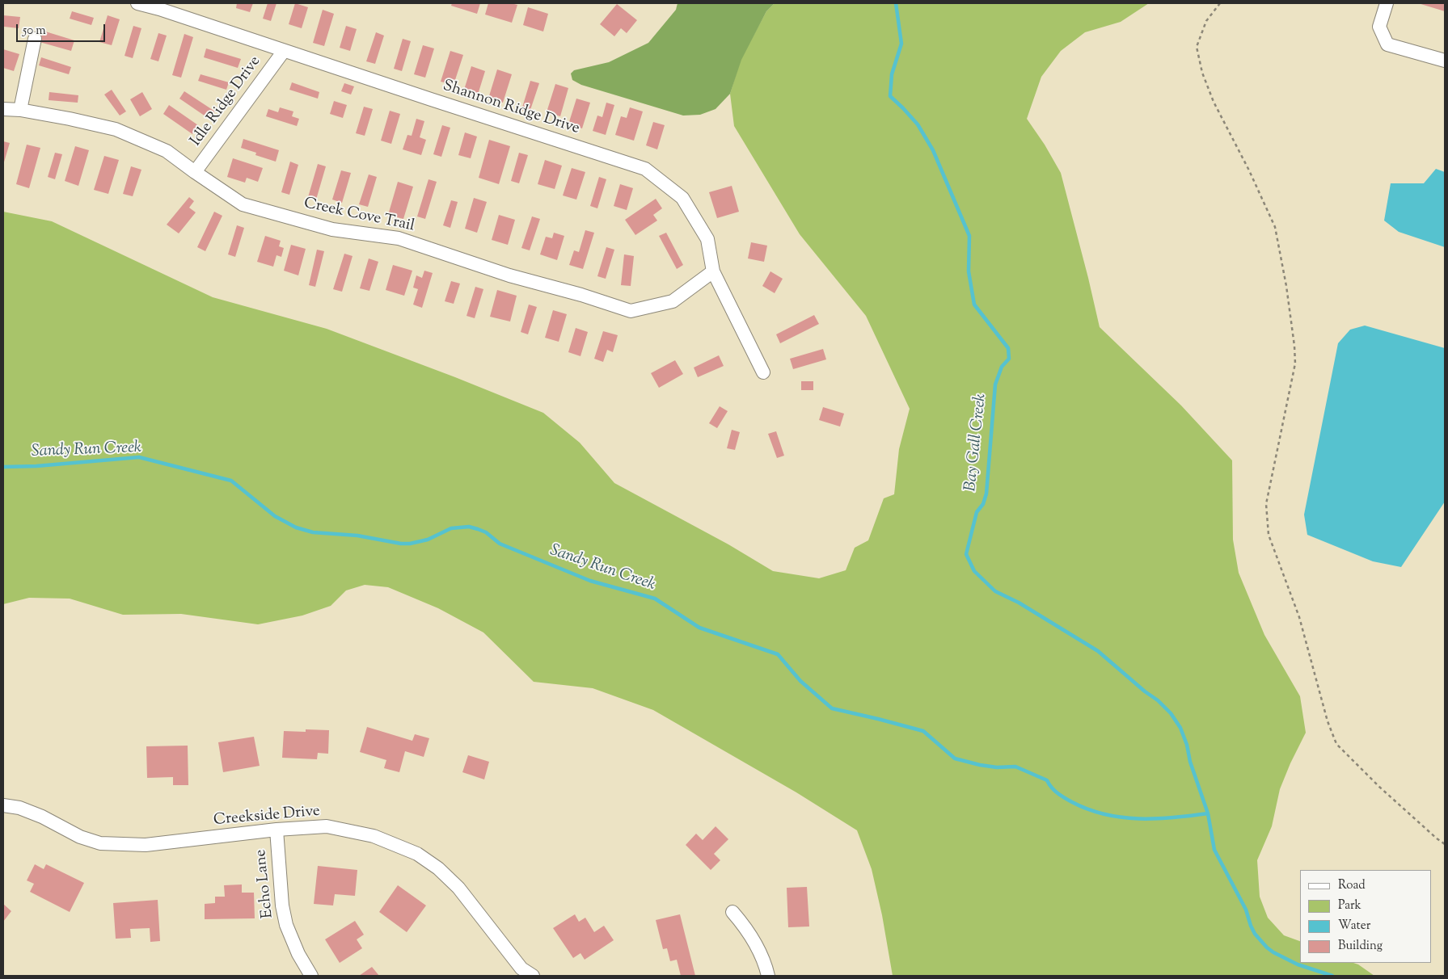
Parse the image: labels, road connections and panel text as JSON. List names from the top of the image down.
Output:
{
  "streets": {
    "street": [
      "Idle Ridge Drive",
      "Shannon Ridge Drive",
      "Creek Cove Trail",
      "Creekside Drive",
      "Echo Lane"
    ]
  },
  "crossings": [
    ["Idle Ridge Drive", "Shannon Ridge Drive"],
    ["Idle Ridge Drive", "Creek Cove Trail"],
    ["Shannon Ridge Drive", "Creek Cove Trail"],
    ["Creekside Drive", "Echo Lane"]
  ],
  "water": ["Bay Gall Creek", "Sandy Run Creek"],
  "legend": [
    "Road",
    "Park",
    "Water",
    "Building"
  ],
  "scale_bar": "50 m"
}
